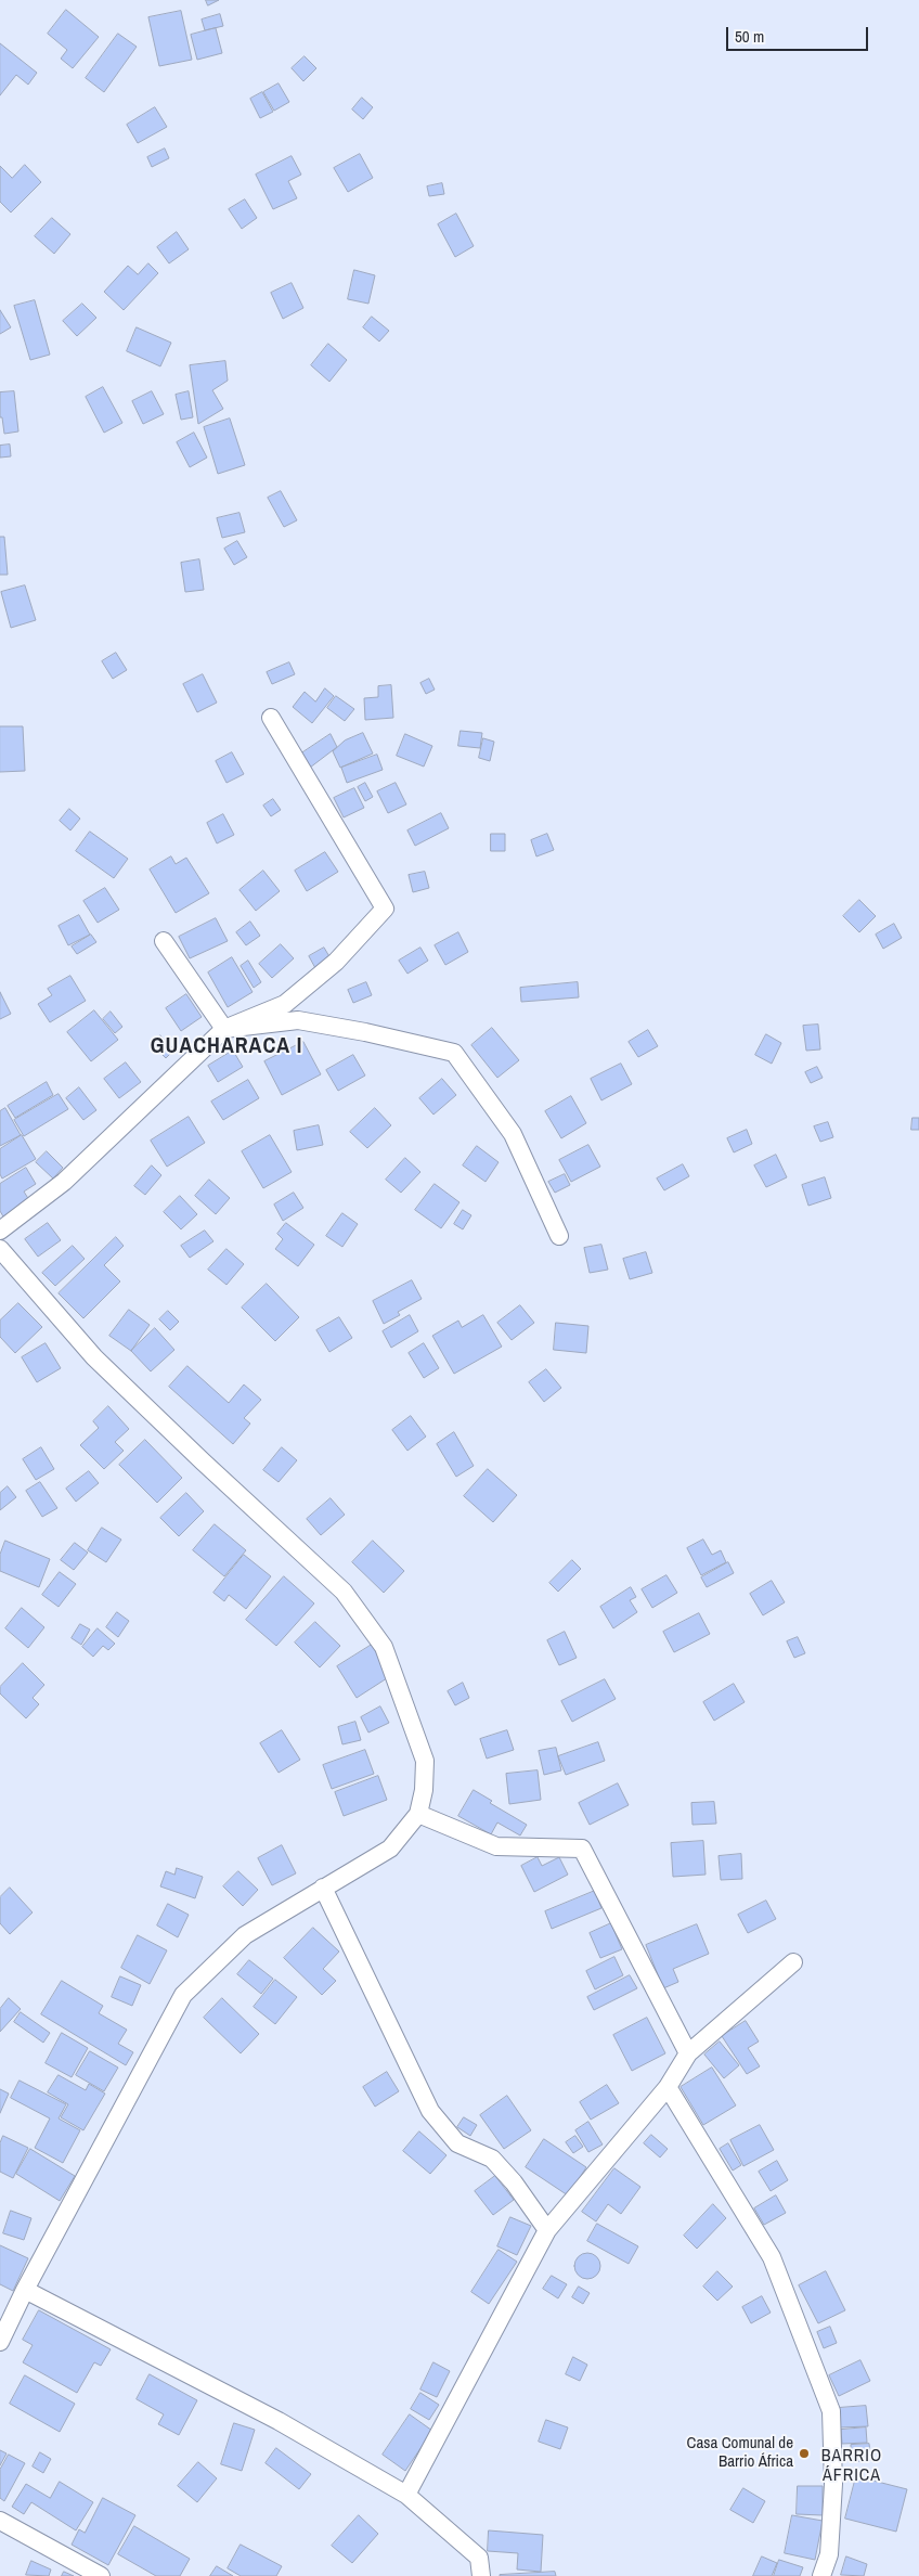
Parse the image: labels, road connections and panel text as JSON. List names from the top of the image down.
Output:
{
  "districts": ["GUACHARACA I", "BARRIO ÁFRICA"],
  "places": ["Casa Comunal de Barrio África"],
  "scale_bar": "50 m"
}
